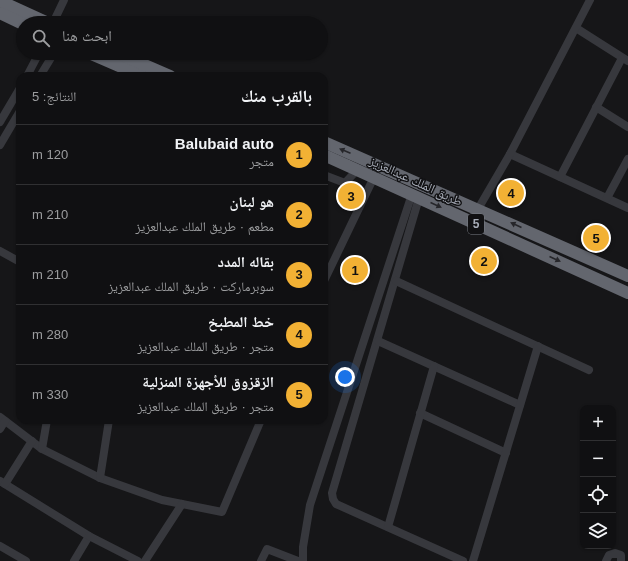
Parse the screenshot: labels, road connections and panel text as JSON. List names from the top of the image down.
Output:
{
  "streets": {
    "highway": ["طريق الملك عبدالعزيز", "5"]
  },
  "page": {
    "search": "ابحث هنا",
    "heading": ["بالقرب منك", "النتائج: 5"],
    "list": [
      {
        "mark": "1",
        "name": "Balubaid auto",
        "note": "متجر",
        "value": "120 m"
      },
      {
        "mark": "2",
        "name": "هو لبنان",
        "note": "مطعم · طريق الملك عبدالعزيز",
        "value": "210 m"
      },
      {
        "mark": "3",
        "name": "بقاله المدد",
        "note": "سوبرماركت · طريق الملك عبدالعزيز",
        "value": "210 m"
      },
      {
        "mark": "4",
        "name": "خط المطبخ",
        "note": "متجر · طريق الملك عبدالعزيز",
        "value": "280 m"
      },
      {
        "mark": "5",
        "name": "الزقزوق للأجهزة المنزلية",
        "note": "متجر · طريق الملك عبدالعزيز",
        "value": "330 m"
      }
    ],
    "pins": [
      "4",
      "3",
      "5",
      "2",
      "1"
    ],
    "map_buttons": ["+", "−"]
  }
}
